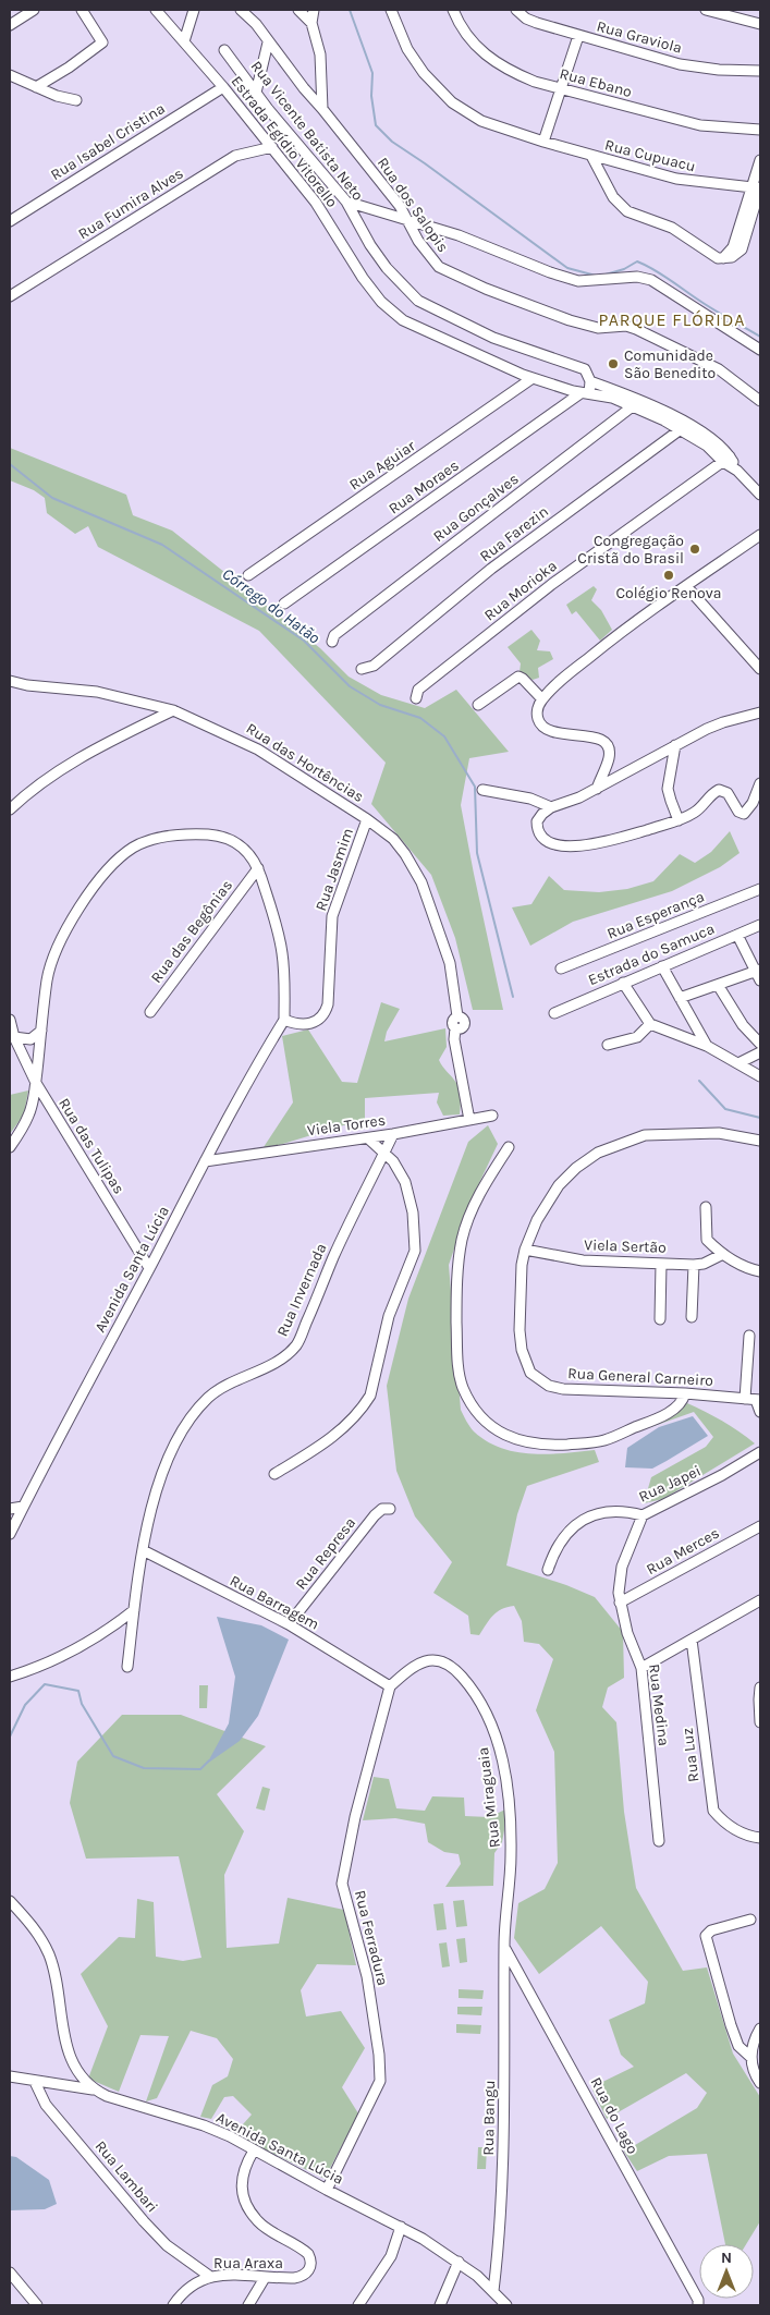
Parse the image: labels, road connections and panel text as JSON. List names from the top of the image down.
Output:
{
  "streets": {
    "street": [
      "Rua Graviola",
      "Rua Ebano",
      "Rua Vicente Batista Neto",
      "Rua Isabel Cristina",
      "Estrada Egídio Vitorello",
      "Rua Cupuacu",
      "Rua Fumira Alves",
      "Rua dos Salopis",
      "Rua Aguiar",
      "Rua Moraes",
      "Rua Gonçalves",
      "Rua Farezin",
      "Rua Morioka",
      "Rua das Hortências",
      "Rua Jasmim",
      "Rua Esperança",
      "Rua das Begônias",
      "Estrada do Samuca",
      "Viela Torres",
      "Rua das Tulipas",
      "Viela Sertão",
      "Avenida Santa Lúcia",
      "Rua Invernada",
      "Rua General Carneiro",
      "Rua Japei",
      "Rua Merces",
      "Rua Represa",
      "Rua Barragem",
      "Rua Medina",
      "Rua Luz",
      "Rua Miraguaia",
      "Rua Ferradura",
      "Rua do Lago",
      "Rua Bangu",
      "Rua Lambari",
      "Rua Araxa"
    ]
  },
  "crossings": [
    ["Rua Isabel Cristina", "Estrada Egídio Vitorello"],
    ["Estrada Egídio Vitorello", "Rua Fumira Alves"],
    ["Estrada Egídio Vitorello", "Rua Aguiar"],
    ["Estrada Egídio Vitorello", "Rua Moraes"],
    ["Estrada Egídio Vitorello", "Rua Gonçalves"],
    ["Rua das Hortências", "Rua Jasmim"],
    ["Rua das Hortências", "Viela Torres"],
    ["Rua Jasmim", "Avenida Santa Lúcia"],
    ["Viela Torres", "Avenida Santa Lúcia"],
    ["Viela Torres", "Rua Invernada"],
    ["Rua das Tulipas", "Avenida Santa Lúcia"],
    ["Viela Sertão", "Rua General Carneiro"],
    ["Avenida Santa Lúcia", "Rua Ferradura"],
    ["Avenida Santa Lúcia", "Rua Bangu"],
    ["Avenida Santa Lúcia", "Rua Lambari"],
    ["Avenida Santa Lúcia", "Rua Araxa"],
    ["Rua Invernada", "Rua Barragem"],
    ["Rua Japei", "Rua Medina"],
    ["Rua Merces", "Rua Medina"],
    ["Rua Represa", "Rua Barragem"],
    ["Rua Barragem", "Rua Miraguaia"],
    ["Rua Barragem", "Rua Ferradura"],
    ["Rua Miraguaia", "Rua Ferradura"],
    ["Rua Miraguaia", "Rua do Lago"],
    ["Rua Miraguaia", "Rua Bangu"],
    ["Rua do Lago", "Rua Bangu"],
    ["Rua Lambari", "Rua Araxa"]
  ],
  "districts": ["PARQUE FLÓRIDA"],
  "water": ["Córrego do Hatão"],
  "places": ["Comunidade São Benedito", "Congregação Cristã do Brasil", "Colégio Renova"],
  "north": "top"
}
